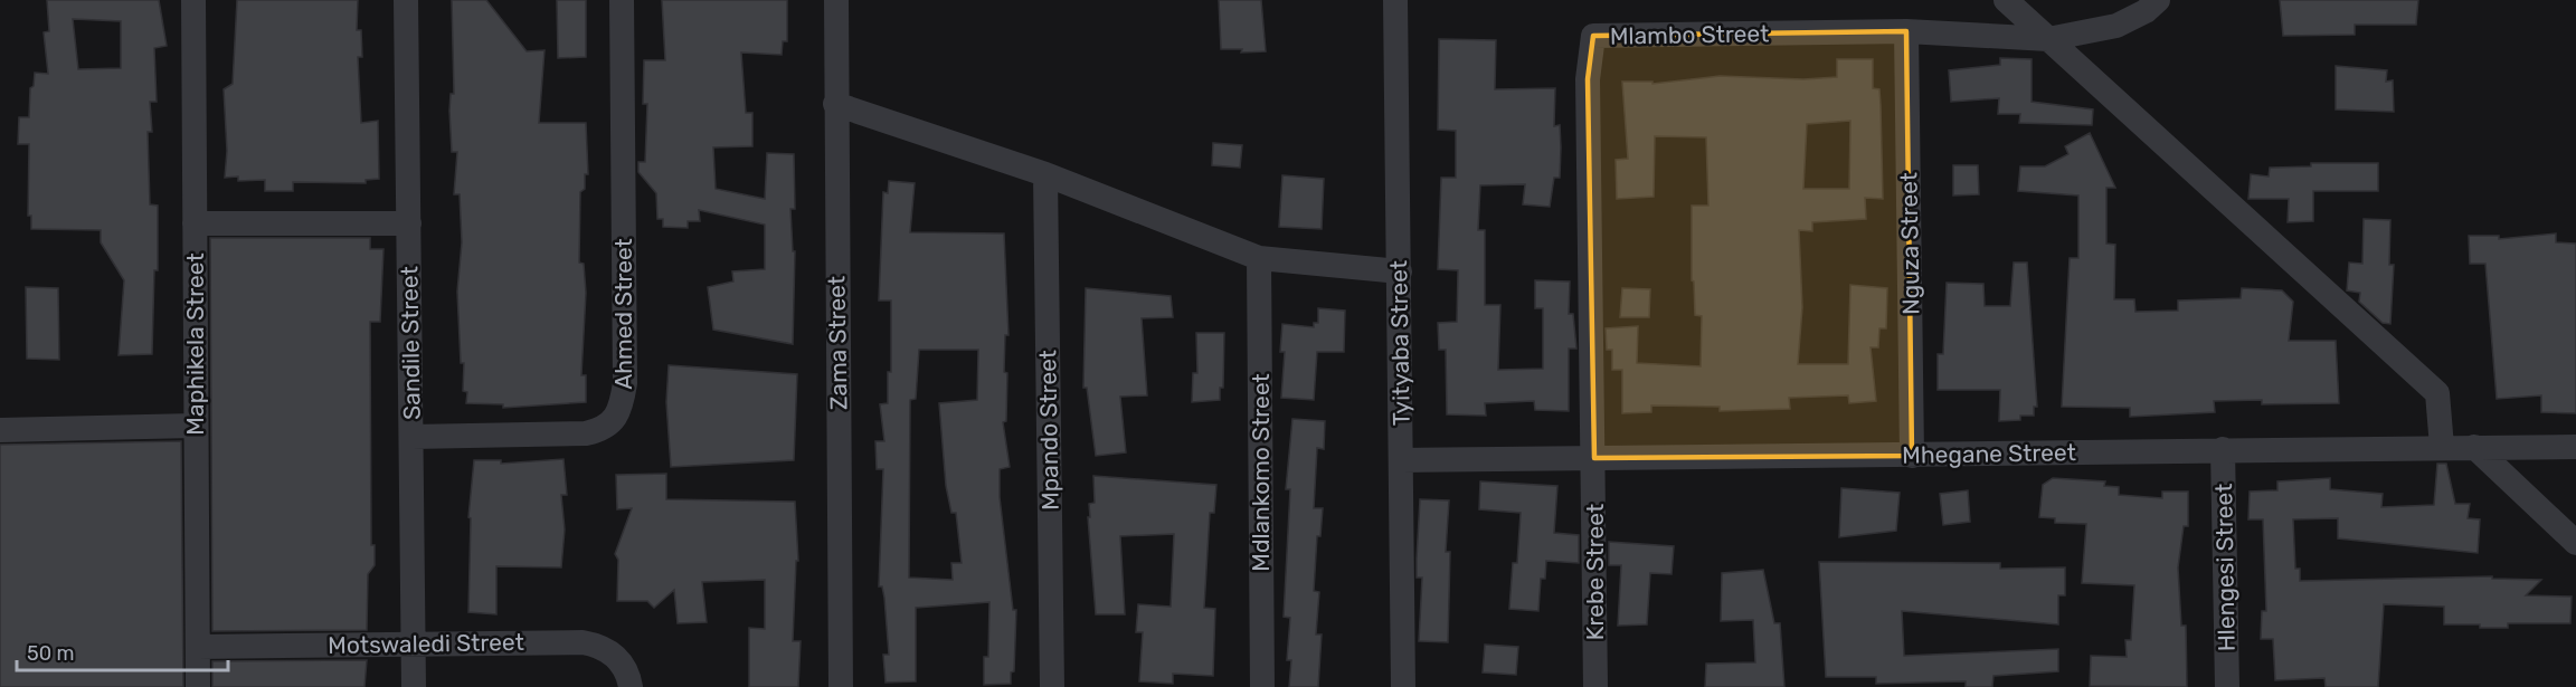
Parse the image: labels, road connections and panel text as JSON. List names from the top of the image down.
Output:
{
  "streets": {
    "street": [
      "Mlambo Street",
      "Nguza Street",
      "Ahmed Street",
      "Sandile Street",
      "Zama Street",
      "Tyityaba Street",
      "Maphikela Street",
      "Mpando Street",
      "Mhegane Street",
      "Mdlankomo Street",
      "Hlengesi Street",
      "Krebe Street",
      "Motswaledi Street"
    ]
  },
  "crossings": [
    ["Mlambo Street", "Nguza Street"],
    ["Mlambo Street", "Mhegane Street"],
    ["Mlambo Street", "Krebe Street"],
    ["Nguza Street", "Mhegane Street"],
    ["Ahmed Street", "Sandile Street"],
    ["Sandile Street", "Motswaledi Street"],
    ["Tyityaba Street", "Mhegane Street"],
    ["Maphikela Street", "Motswaledi Street"],
    ["Mhegane Street", "Hlengesi Street"],
    ["Mhegane Street", "Krebe Street"]
  ],
  "scale_bar": "50 m"
}
